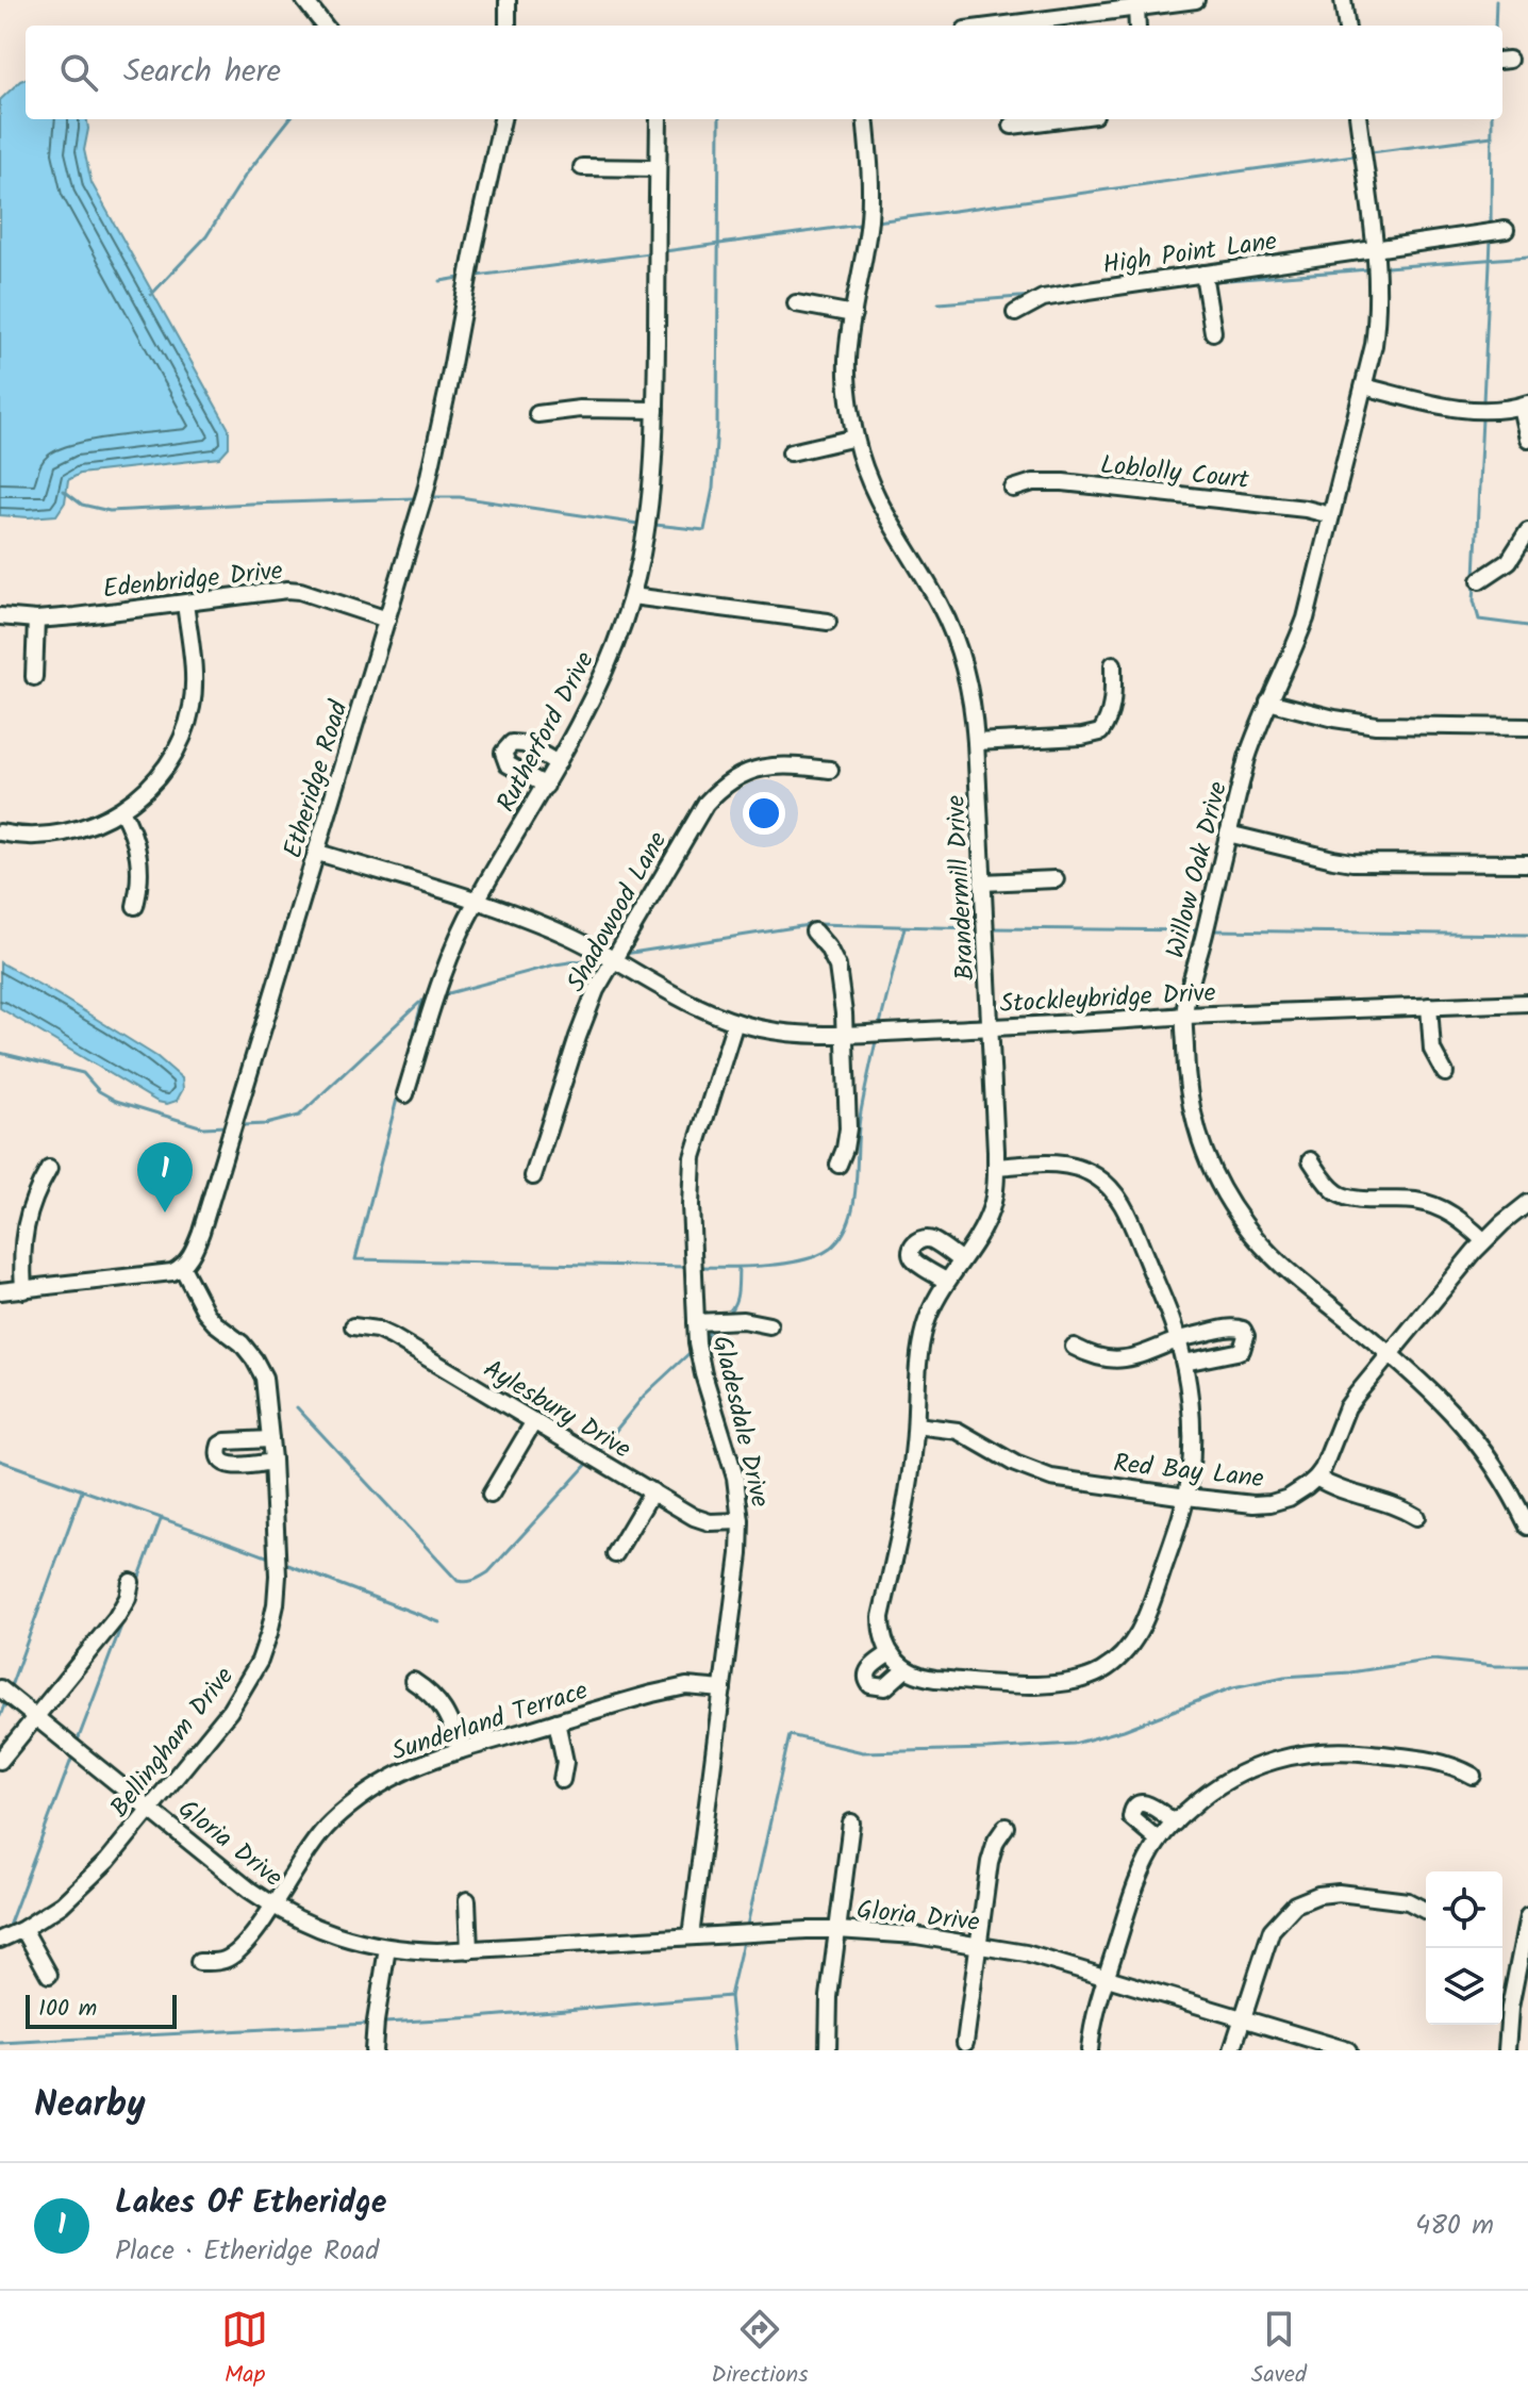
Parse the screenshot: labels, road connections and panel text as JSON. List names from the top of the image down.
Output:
{
  "streets": {
    "street": [
      "High Point Lane",
      "Loblolly Court",
      "Edenbridge Drive",
      "Rutherford Drive",
      "Etheridge Road",
      "Willow Oak Drive",
      "Brandermill Drive",
      "Shadowood Lane",
      "Stockleybridge Drive",
      "Aylesbury Drive",
      "Gladesdale Drive",
      "Red Bay Lane",
      "Sunderland Terrace",
      "Bellingham Drive",
      "Gloria Drive"
    ]
  },
  "crossings": [
    ["High Point Lane", "Willow Oak Drive"],
    ["Loblolly Court", "Willow Oak Drive"],
    ["Edenbridge Drive", "Etheridge Road"],
    ["Rutherford Drive", "Stockleybridge Drive"],
    ["Etheridge Road", "Stockleybridge Drive"],
    ["Etheridge Road", "Bellingham Drive"],
    ["Willow Oak Drive", "Stockleybridge Drive"],
    ["Brandermill Drive", "Stockleybridge Drive"],
    ["Brandermill Drive", "Red Bay Lane"],
    ["Shadowood Lane", "Stockleybridge Drive"],
    ["Stockleybridge Drive", "Gladesdale Drive"],
    ["Aylesbury Drive", "Gladesdale Drive"],
    ["Gladesdale Drive", "Sunderland Terrace"],
    ["Gladesdale Drive", "Gloria Drive"],
    ["Sunderland Terrace", "Gloria Drive"],
    ["Bellingham Drive", "Gloria Drive"]
  ],
  "scale_bar": "100 m",
  "page": {
    "search": "Search here",
    "pins": "1",
    "scale": "100 m",
    "heading": "Nearby",
    "list": [
      {
        "mark": "1",
        "name": "Lakes Of Etheridge",
        "note": "Place · Etheridge Road",
        "value": "480 m"
      }
    ],
    "nav": ["Map", "Directions", "Saved"]
  }
}
